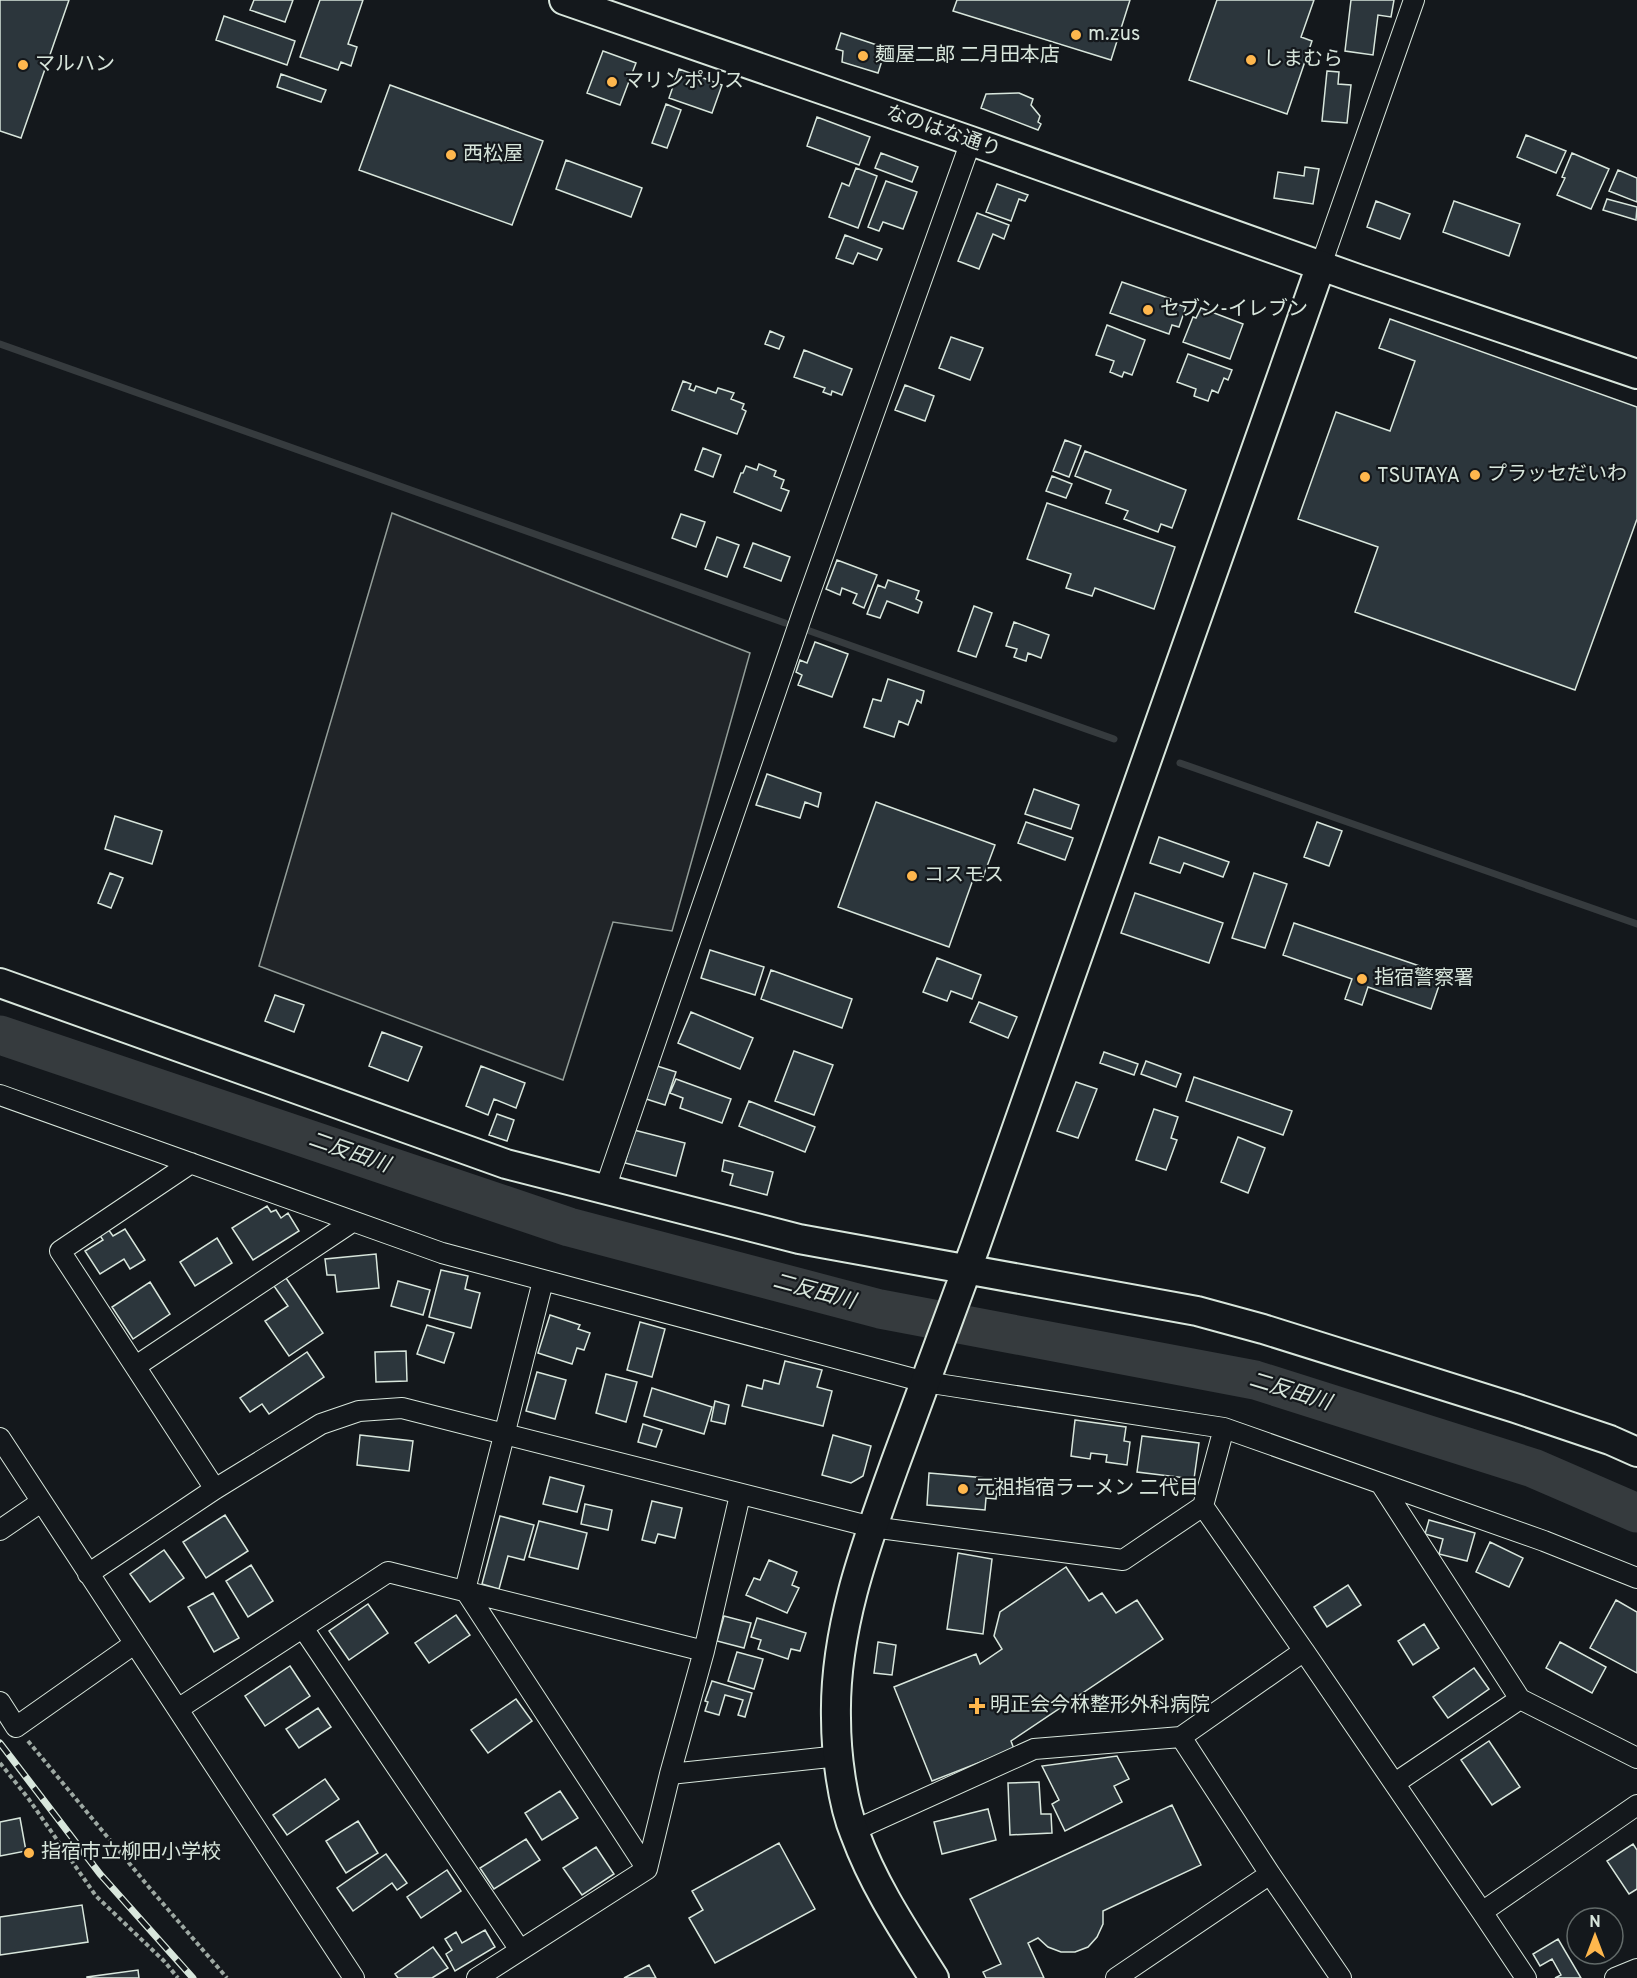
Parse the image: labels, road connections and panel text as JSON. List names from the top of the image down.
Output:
{
  "streets": {
    "street": ["なのはな通り"]
  },
  "water": ["二反田川"],
  "places": {
    "other": [
      "m.zus",
      "麺屋二郎 二月田本店",
      "しまむら",
      "マルハン",
      "マリンポリス",
      "西松屋",
      "セブン-イレブン",
      "プラッセだいわ",
      "TSUTAYA",
      "コスモス",
      "指宿警察署",
      "元祖指宿ラーメン 二代目",
      "指宿市立柳田小学校"
    ],
    "health": ["明正会今林整形外科病院"]
  },
  "north": "top"
}
